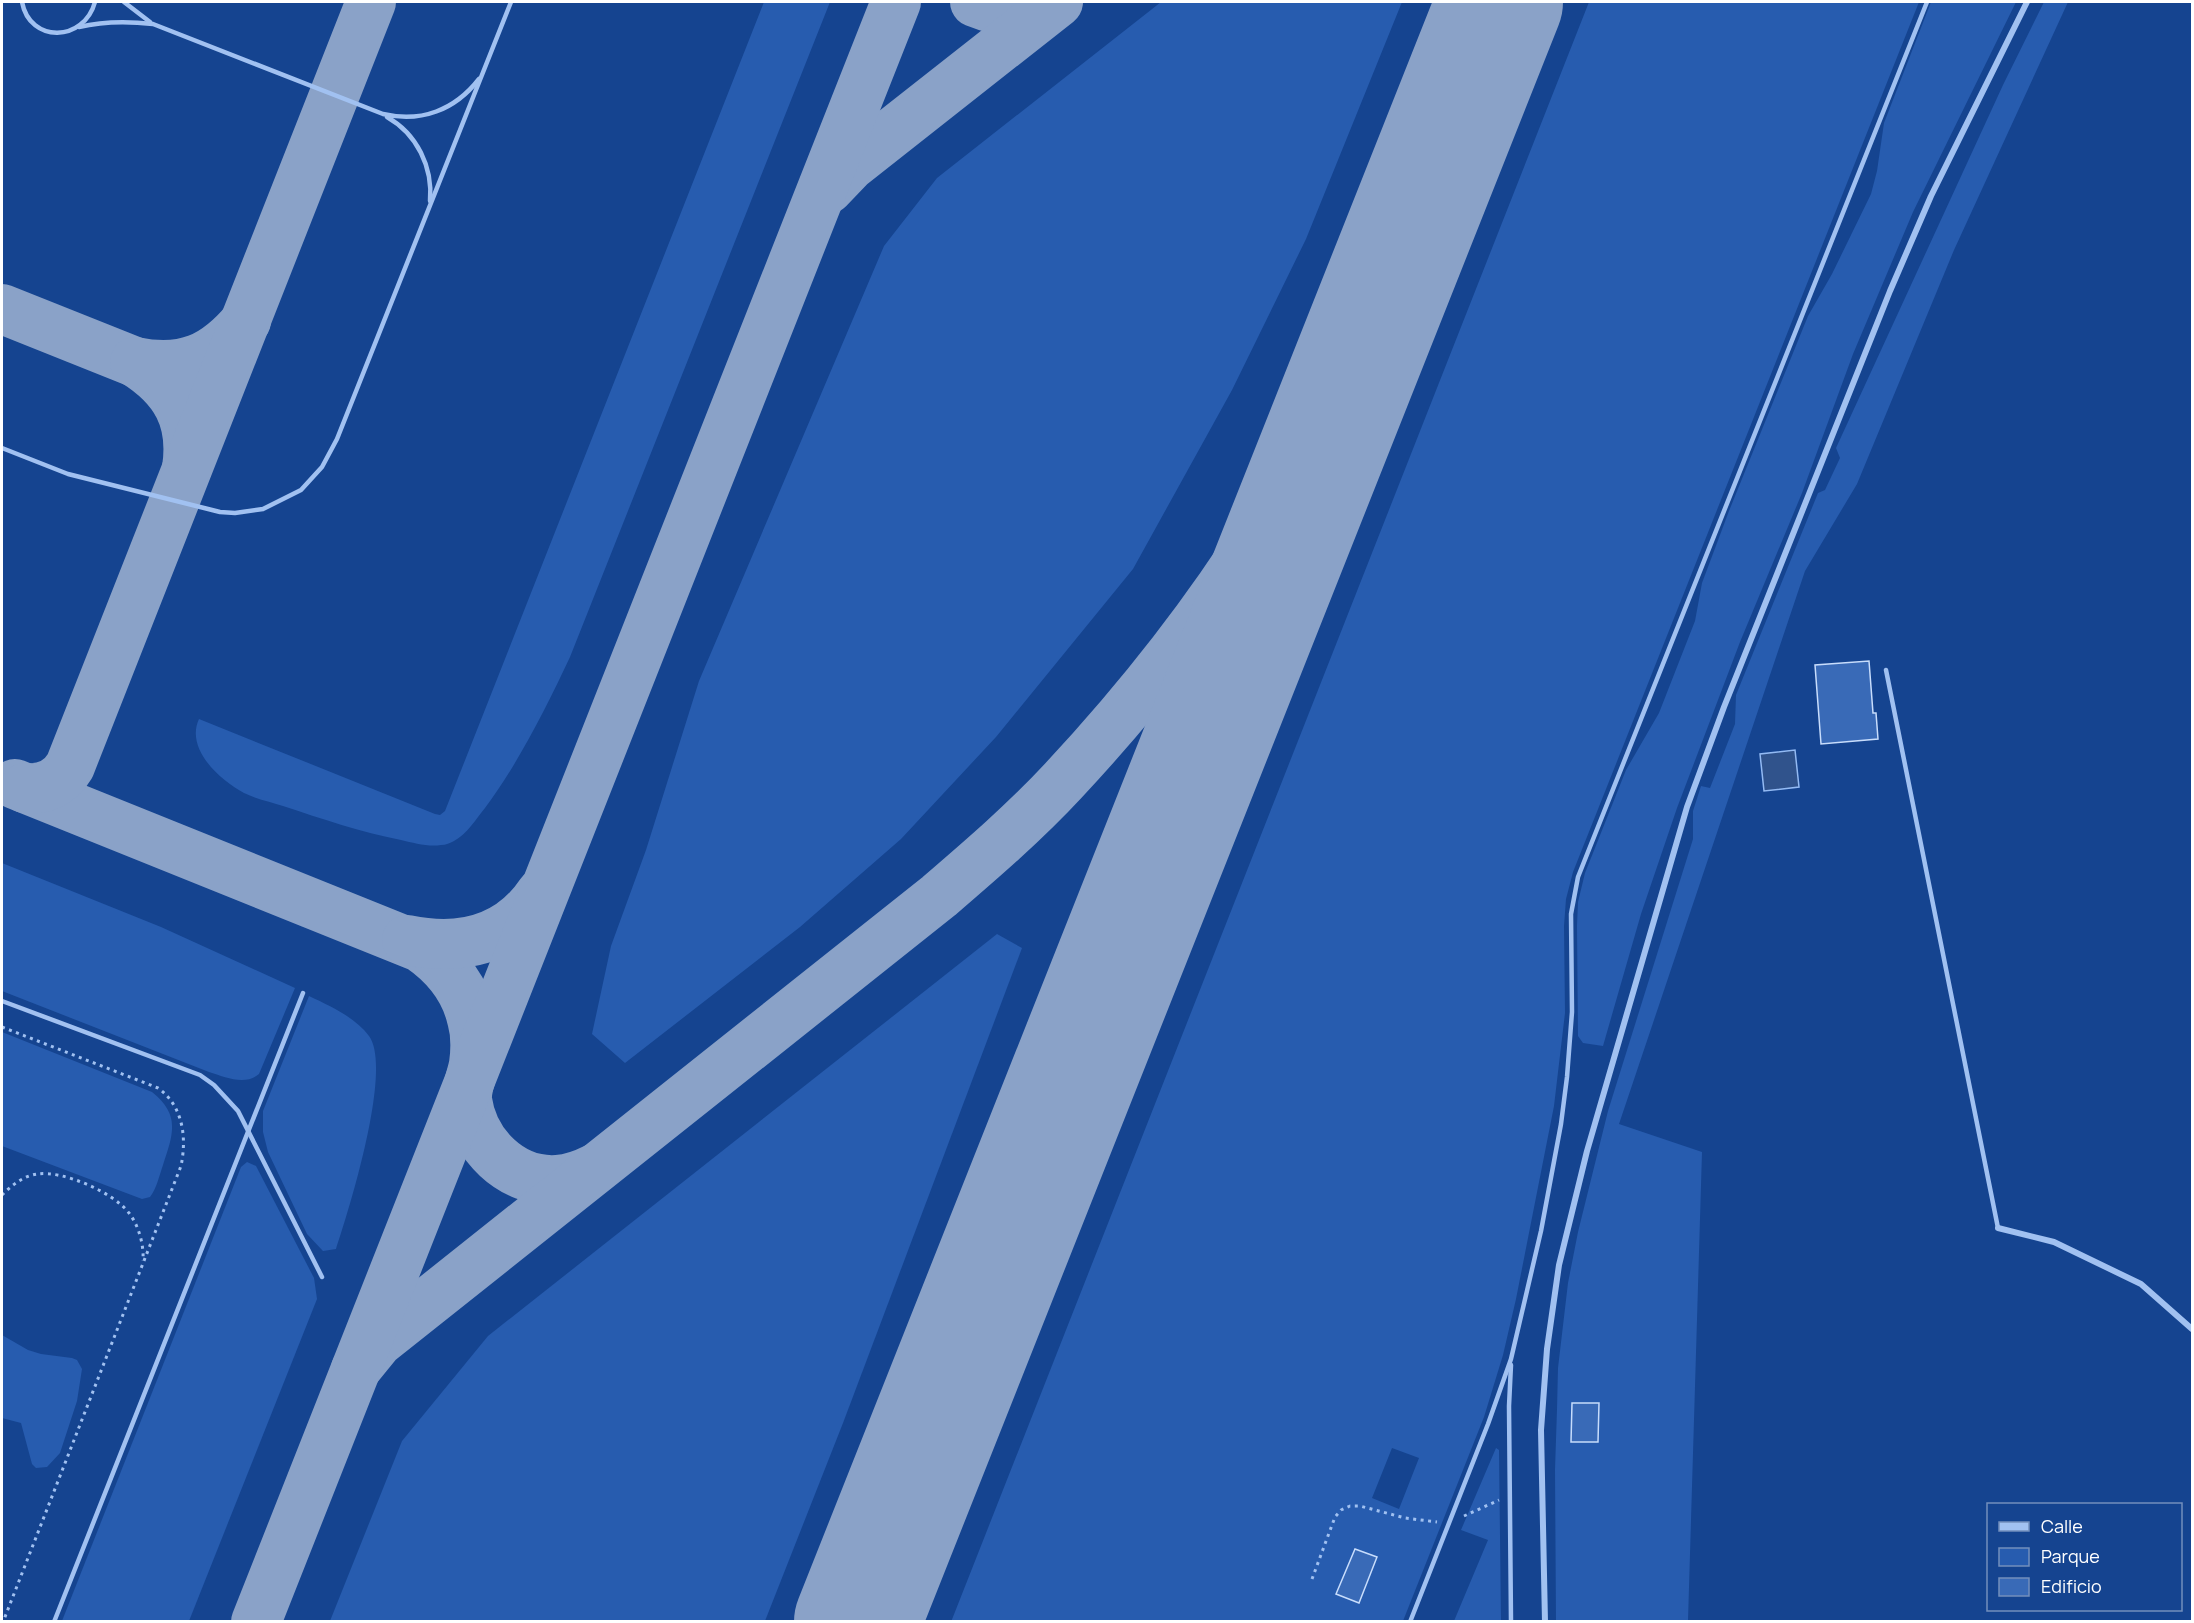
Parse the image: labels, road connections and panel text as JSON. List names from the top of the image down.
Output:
{
  "legend": ["Calle", "Parque", "Edificio"]
}
